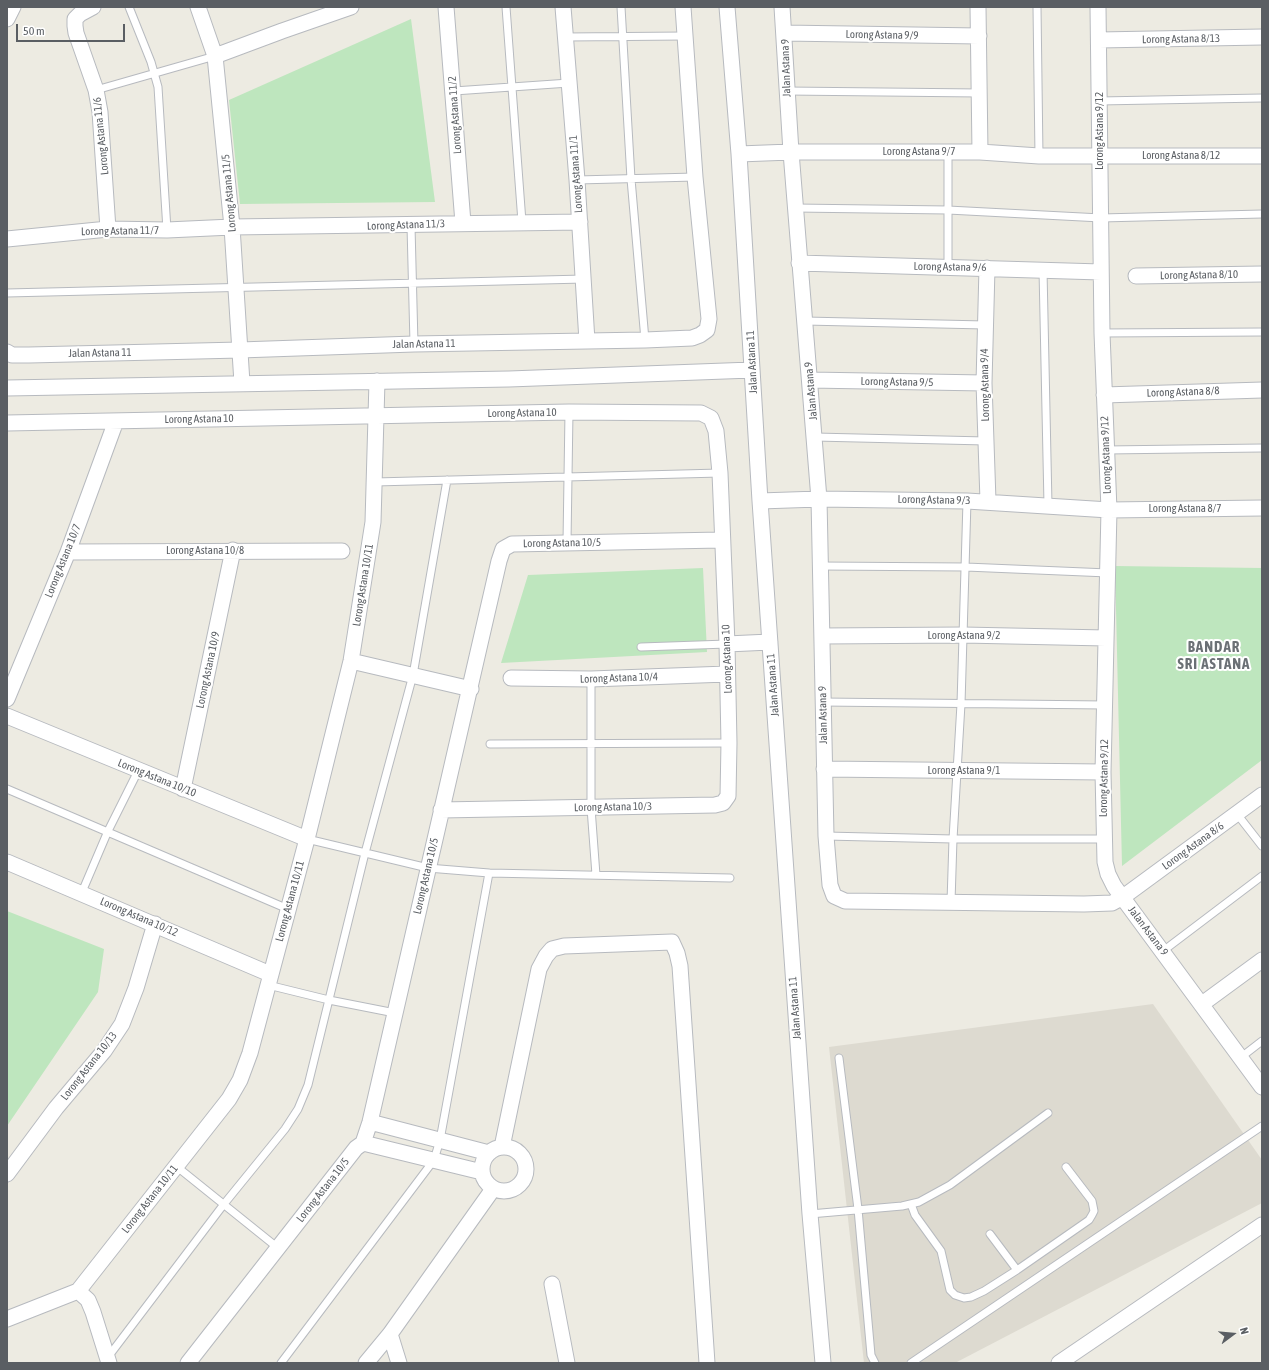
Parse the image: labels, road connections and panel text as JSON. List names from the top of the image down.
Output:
{
  "streets": {
    "street": [
      "Lorong Astana 9/9",
      "Lorong Astana 8/13",
      "Jalan Astana 9",
      "Lorong Astana 11/2",
      "Lorong Astana 9/12",
      "Lorong Astana 11/6",
      "Lorong Astana 9/7",
      "Lorong Astana 8/12",
      "Lorong Astana 11/1",
      "Lorong Astana 11/5",
      "Lorong Astana 11/3",
      "Lorong Astana 11/7",
      "Lorong Astana 9/6",
      "Lorong Astana 8/10",
      "Jalan Astana 11",
      "Lorong Astana 9/5",
      "Lorong Astana 9/4",
      "Lorong Astana 8/8",
      "Lorong Astana 10",
      "Lorong Astana 9/3",
      "Lorong Astana 8/7",
      "Lorong Astana 10/5",
      "Lorong Astana 10/8",
      "Lorong Astana 10/7",
      "Lorong Astana 10/11",
      "Lorong Astana 9/2",
      "Lorong Astana 10/9",
      "Lorong Astana 10/4",
      "Lorong Astana 9/1",
      "Lorong Astana 10/10",
      "Lorong Astana 10/3",
      "Lorong Astana 8/6",
      "Lorong Astana 10/12",
      "Lorong Astana 10/13"
    ]
  },
  "crossings": [
    ["Lorong Astana 9/9", "Jalan Astana 9"],
    ["Lorong Astana 8/13", "Lorong Astana 9/12"],
    ["Jalan Astana 9", "Lorong Astana 9/12"],
    ["Jalan Astana 9", "Lorong Astana 9/7"],
    ["Jalan Astana 9", "Lorong Astana 9/6"],
    ["Jalan Astana 9", "Lorong Astana 9/5"],
    ["Jalan Astana 9", "Lorong Astana 9/3"],
    ["Jalan Astana 9", "Lorong Astana 9/2"],
    ["Jalan Astana 9", "Lorong Astana 9/1"],
    ["Jalan Astana 9", "Lorong Astana 8/6"],
    ["Lorong Astana 11/2", "Lorong Astana 11/3"],
    ["Lorong Astana 9/12", "Lorong Astana 9/7"],
    ["Lorong Astana 9/12", "Lorong Astana 8/12"],
    ["Lorong Astana 9/12", "Lorong Astana 9/6"],
    ["Lorong Astana 9/12", "Lorong Astana 8/8"],
    ["Lorong Astana 9/12", "Lorong Astana 9/3"],
    ["Lorong Astana 9/12", "Lorong Astana 8/7"],
    ["Lorong Astana 9/12", "Lorong Astana 9/2"],
    ["Lorong Astana 9/12", "Lorong Astana 9/1"],
    ["Lorong Astana 9/12", "Lorong Astana 8/6"],
    ["Lorong Astana 11/6", "Lorong Astana 11/7"],
    ["Lorong Astana 9/7", "Lorong Astana 8/12"],
    ["Lorong Astana 9/7", "Jalan Astana 11"],
    ["Lorong Astana 11/1", "Lorong Astana 11/3"],
    ["Lorong Astana 11/1", "Jalan Astana 11"],
    ["Lorong Astana 11/5", "Lorong Astana 11/3"],
    ["Lorong Astana 11/5", "Lorong Astana 11/7"],
    ["Lorong Astana 11/5", "Jalan Astana 11"],
    ["Lorong Astana 11/3", "Lorong Astana 11/7"],
    ["Lorong Astana 9/6", "Lorong Astana 9/4"],
    ["Jalan Astana 11", "Lorong Astana 9/3"],
    ["Lorong Astana 9/5", "Lorong Astana 9/4"],
    ["Lorong Astana 9/4", "Lorong Astana 9/3"],
    ["Lorong Astana 10", "Lorong Astana 10/5"],
    ["Lorong Astana 10", "Lorong Astana 10/7"],
    ["Lorong Astana 10", "Lorong Astana 10/11"],
    ["Lorong Astana 10", "Lorong Astana 10/4"],
    ["Lorong Astana 10", "Lorong Astana 10/3"],
    ["Lorong Astana 9/3", "Lorong Astana 8/7"],
    ["Lorong Astana 10/5", "Lorong Astana 10/3"],
    ["Lorong Astana 10/8", "Lorong Astana 10/7"],
    ["Lorong Astana 10/8", "Lorong Astana 10/9"],
    ["Lorong Astana 10/11", "Lorong Astana 10/10"],
    ["Lorong Astana 10/11", "Lorong Astana 10/12"],
    ["Lorong Astana 10/9", "Lorong Astana 10/10"],
    ["Lorong Astana 10/12", "Lorong Astana 10/13"]
  ],
  "districts": ["BANDAR SRI ASTANA"],
  "scale_bar": "50 m",
  "north": "right"
}
